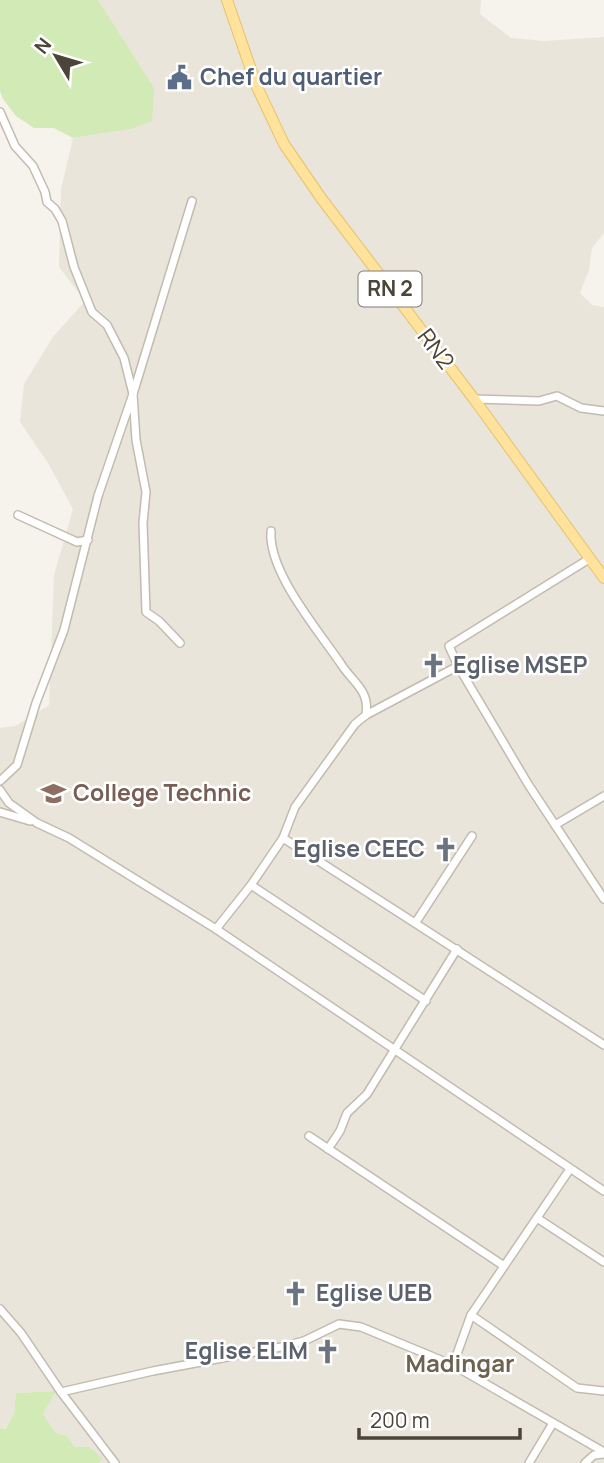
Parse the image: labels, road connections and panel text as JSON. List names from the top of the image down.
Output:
{
  "streets": {
    "main road": ["RN 2", "RN2"]
  },
  "districts": ["Madingar"],
  "places": {
    "public building": ["Chef du quartier"],
    "church": [
      "Eglise MSEP",
      "Eglise CEEC",
      "Eglise UEB",
      "Eglise ELIM"
    ],
    "school or university": ["College Technic"]
  },
  "scale_bar": "200 m",
  "north": "top left"
}
